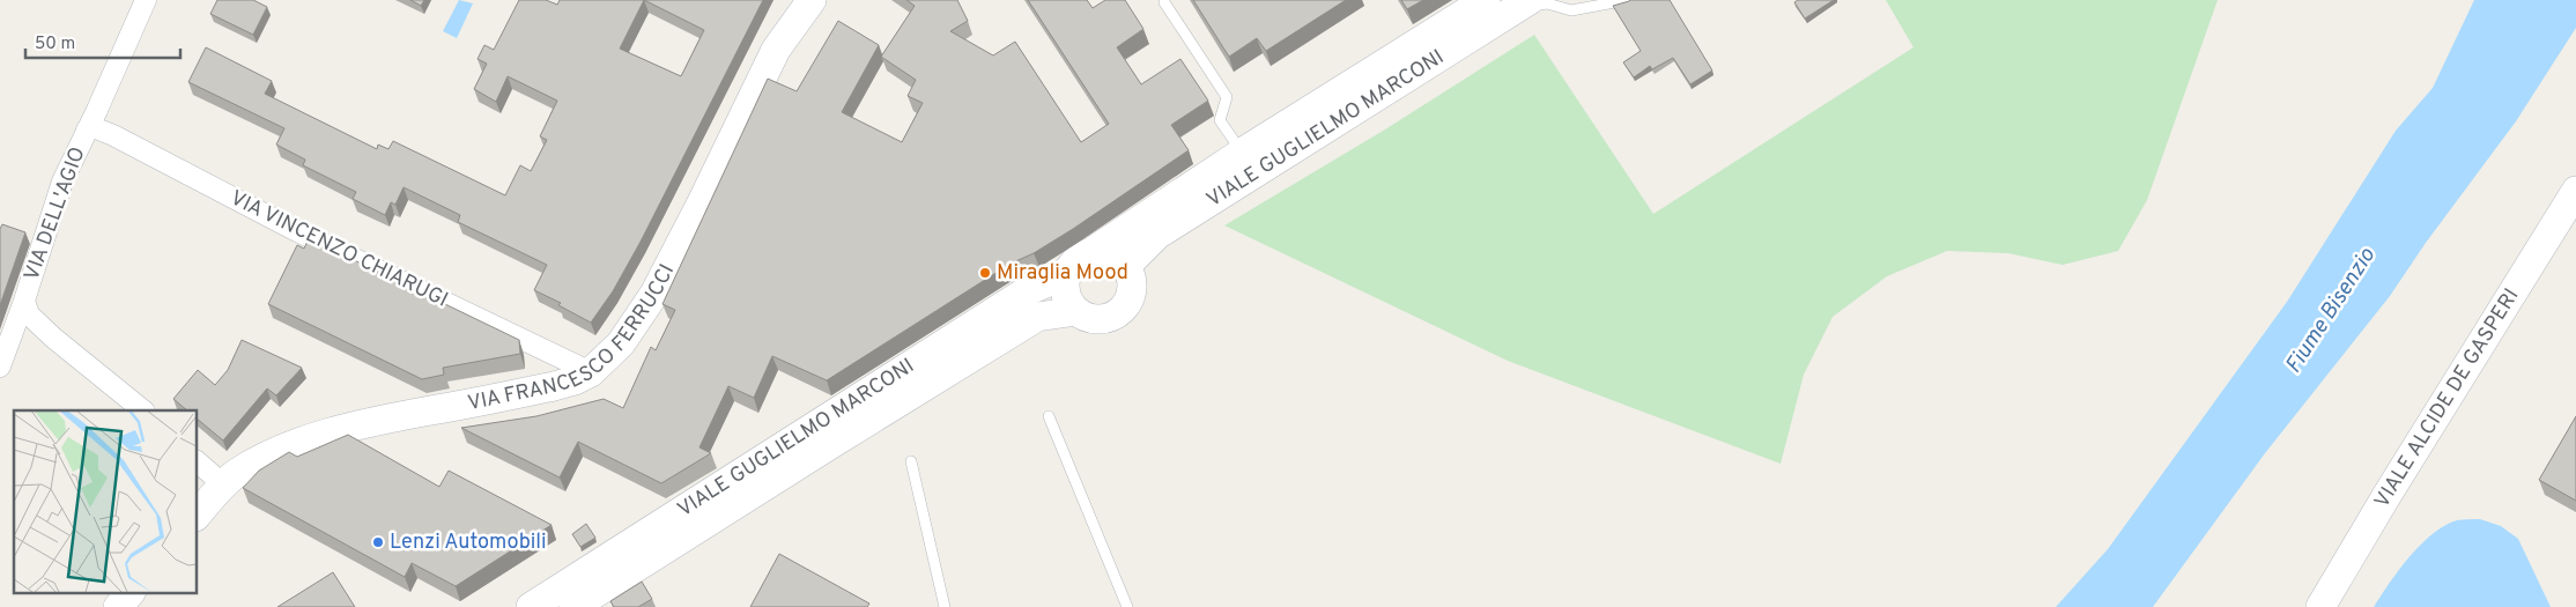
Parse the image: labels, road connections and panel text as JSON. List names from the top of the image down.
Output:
{
  "streets": {
    "main road": ["VIALE GUGLIELMO MARCONI", "VIA FRANCESCO FERRUCCI", "VIALE ALCIDE DE GASPERI"],
    "street": ["VIA DELL'AGIO", "VIA VINCENZO CHIARUGI"]
  },
  "crossings": [
    ["VIA DELL'AGIO", "VIA VINCENZO CHIARUGI"],
    ["VIA VINCENZO CHIARUGI", "VIA FRANCESCO FERRUCCI"]
  ],
  "water": ["Fiume Bisenzio"],
  "places": ["Miraglia Mood", "Lenzi Automobili"],
  "scale_bar": "50 m"
}
